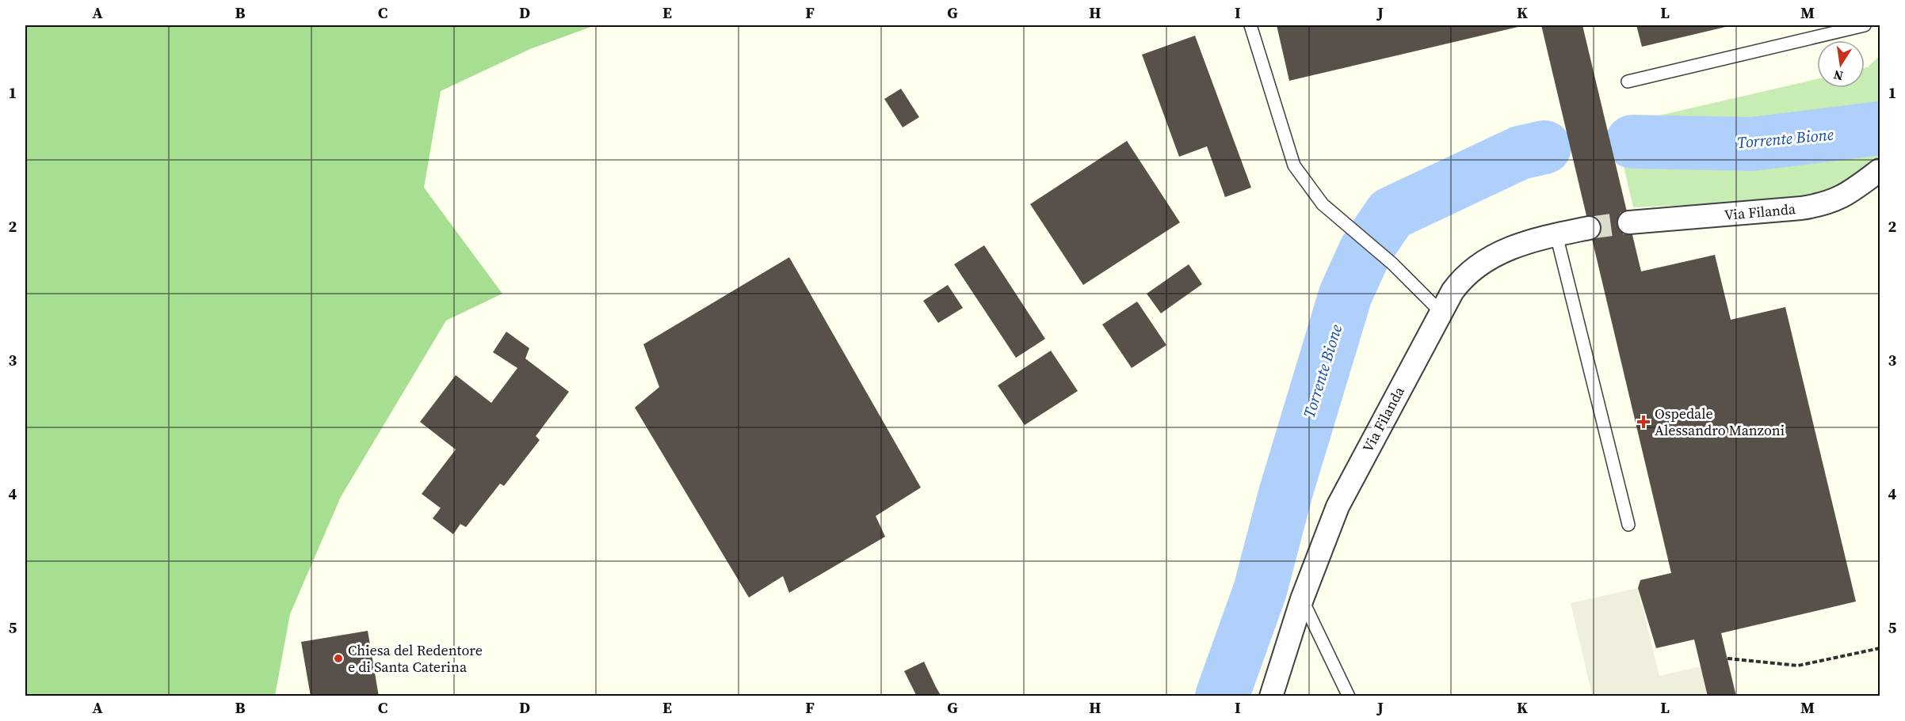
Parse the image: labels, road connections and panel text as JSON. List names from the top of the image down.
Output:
{
  "streets": {
    "street": ["Via Filanda"]
  },
  "water": ["Torrente Bione"],
  "places": {
    "health": ["Ospedale Alessandro Manzoni"],
    "other": ["Chiesa del Redentore e di Santa Caterina"]
  },
  "north": "bottom",
  "grid": {
    "columns": [
      "A",
      "B",
      "C",
      "D",
      "E",
      "F",
      "G",
      "H",
      "I",
      "J",
      "K",
      "L",
      "M"
    ],
    "rows": [
      "1",
      "2",
      "3",
      "4",
      "5"
    ]
  }
}
